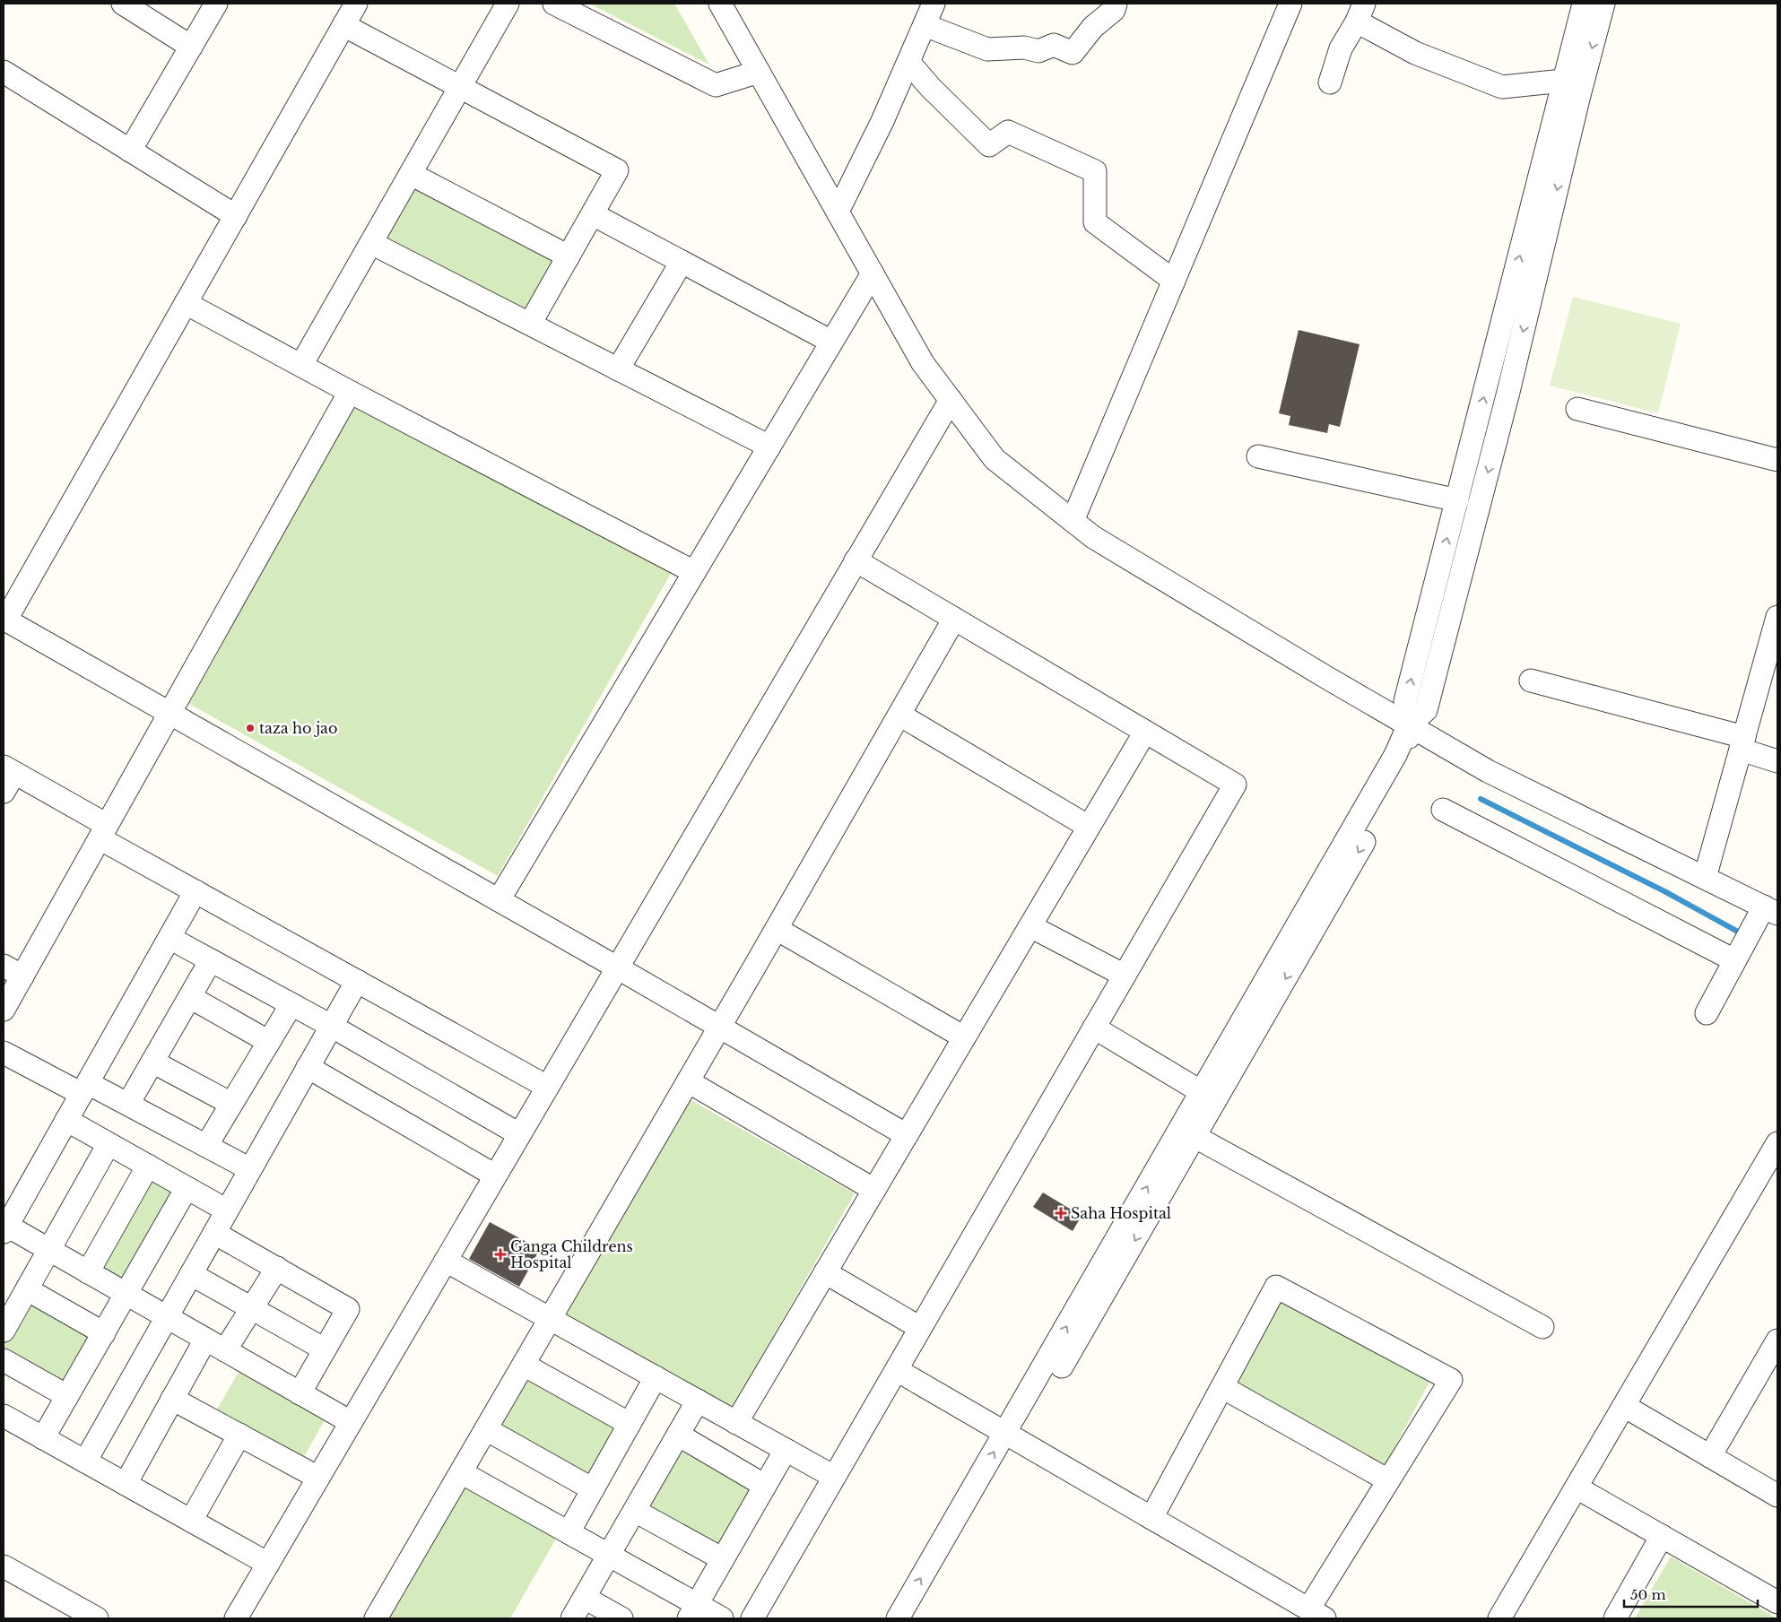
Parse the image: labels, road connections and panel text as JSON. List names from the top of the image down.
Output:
{
  "places": {
    "other": ["taza ho jao"],
    "health": ["Saha Hospital", "Ganga Childrens Hospital"]
  },
  "scale_bar": "50 m"
}
